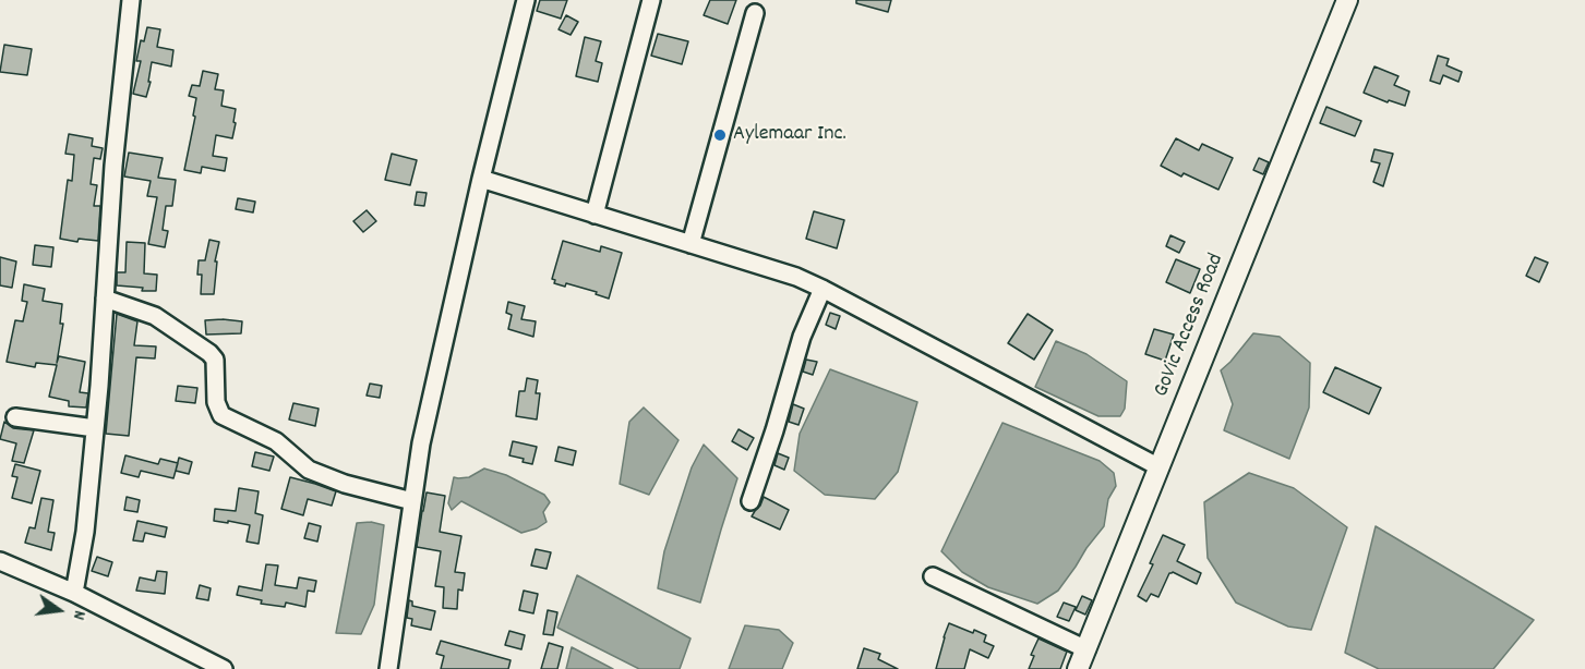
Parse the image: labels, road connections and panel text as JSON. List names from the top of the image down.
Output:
{
  "streets": {
    "main road": ["GoVic Access Road"]
  },
  "places": ["Aylemaar Inc."],
  "north": "right"
}
